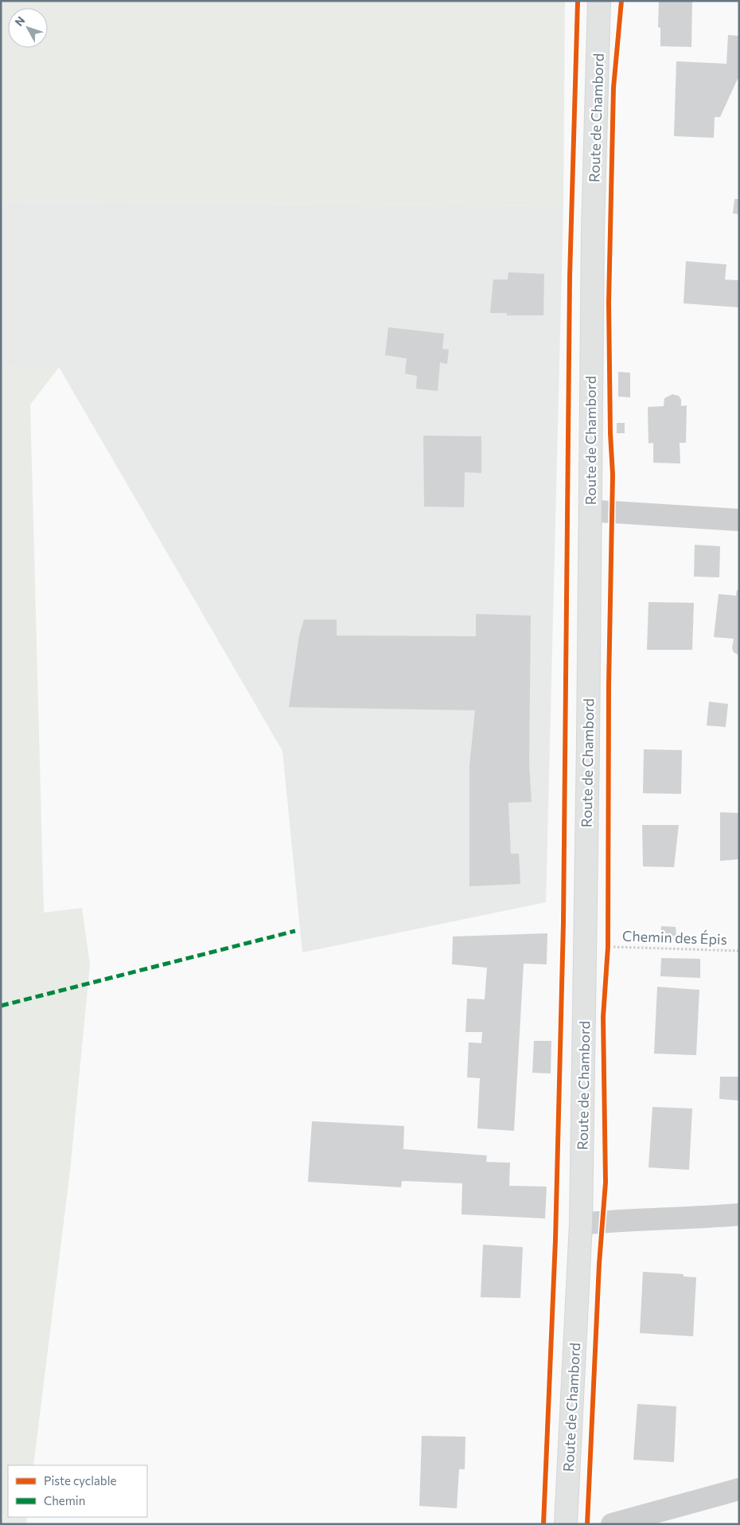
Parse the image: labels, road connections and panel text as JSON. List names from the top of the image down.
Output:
{
  "streets": {
    "main road": ["Route de Chambord"],
    "path": ["Chemin des Épis"]
  },
  "crossings": [
    ["Route de Chambord", "Chemin des Épis"]
  ],
  "legend": ["Piste cyclable", "Chemin"],
  "north": "top left"
}
